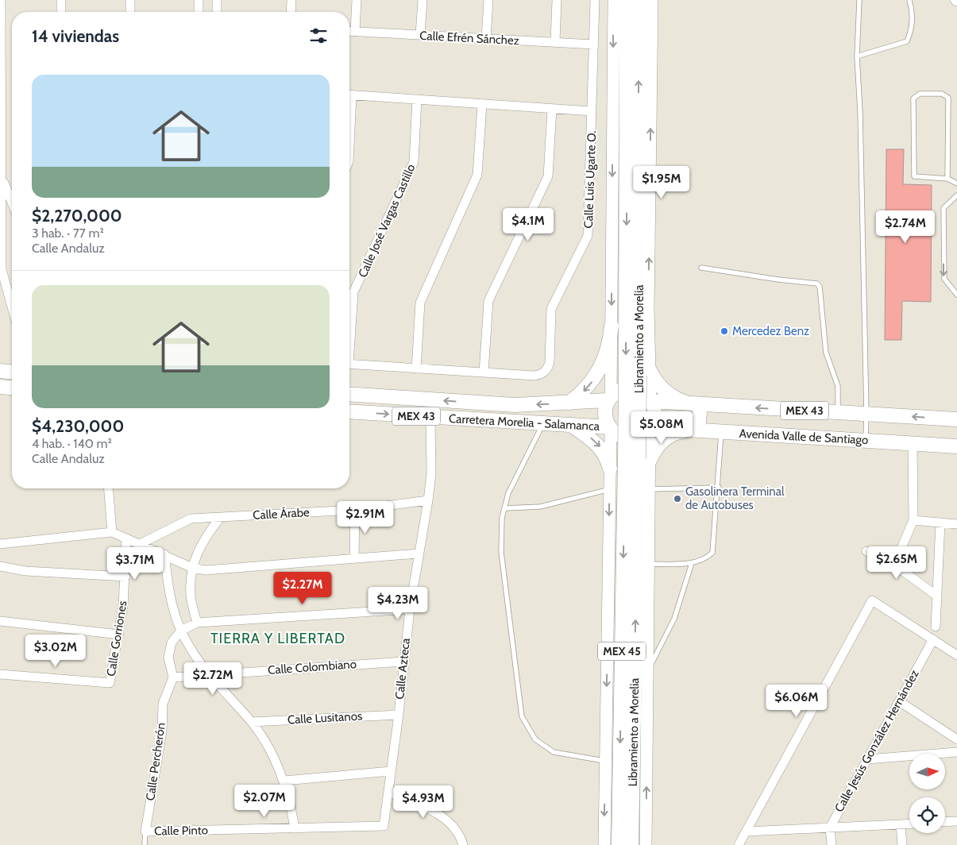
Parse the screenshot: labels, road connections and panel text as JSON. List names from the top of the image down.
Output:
{
  "streets": {
    "main road": [
      "Libramiento a Morelia",
      "MEX 43",
      "Carretera Morelia - Salamanca",
      "Avenida Valle de Santiago",
      "MEX 45"
    ],
    "street": [
      "Calle Efrén Sánchez",
      "Calle Luis Ugarte O.",
      "Calle José Vargas Castillo",
      "Calle Árabe",
      "Calle Gorriones",
      "Calle Colombiano",
      "Calle Azteca",
      "Calle Lusitanos",
      "Calle Jesús González Hernández",
      "Calle Percherón",
      "Calle Pinto"
    ]
  },
  "crossings": [
    ["Calle Efrén Sánchez", "Calle Luis Ugarte O."],
    ["MEX 43", "Carretera Morelia - Salamanca"],
    ["MEX 43", "Avenida Valle de Santiago"],
    ["Carretera Morelia - Salamanca", "Avenida Valle de Santiago"],
    ["Carretera Morelia - Salamanca", "Calle Azteca"],
    ["Calle Árabe", "Calle Azteca"],
    ["Calle Colombiano", "Calle Azteca"],
    ["Calle Colombiano", "Calle Percherón"],
    ["Calle Azteca", "Calle Lusitanos"],
    ["Calle Azteca", "Calle Pinto"],
    ["Calle Percherón", "Calle Pinto"]
  ],
  "districts": ["TIERRA Y LIBERTAD"],
  "places": ["Mercedez Benz", "Gasolinera Terminal de Autobuses"],
  "north": "right",
  "page": {
    "heading": "14 viviendas",
    "list": [
      {
        "name": "$2,270,000",
        "note": "3 hab. · 77 m² · Calle Andaluz"
      },
      {
        "name": "$4,230,000",
        "note": "4 hab. · 140 m² · Calle Andaluz"
      }
    ],
    "price": [
      "$1.95M",
      "$4.1M",
      "$2.74M",
      "$5.08M",
      "$2.91M",
      "$2.65M",
      "$3.71M",
      "$2.27M",
      "$4.23M",
      "$3.02M",
      "$2.72M",
      "$6.06M",
      "$2.07M",
      "$4.93M"
    ]
  }
}
